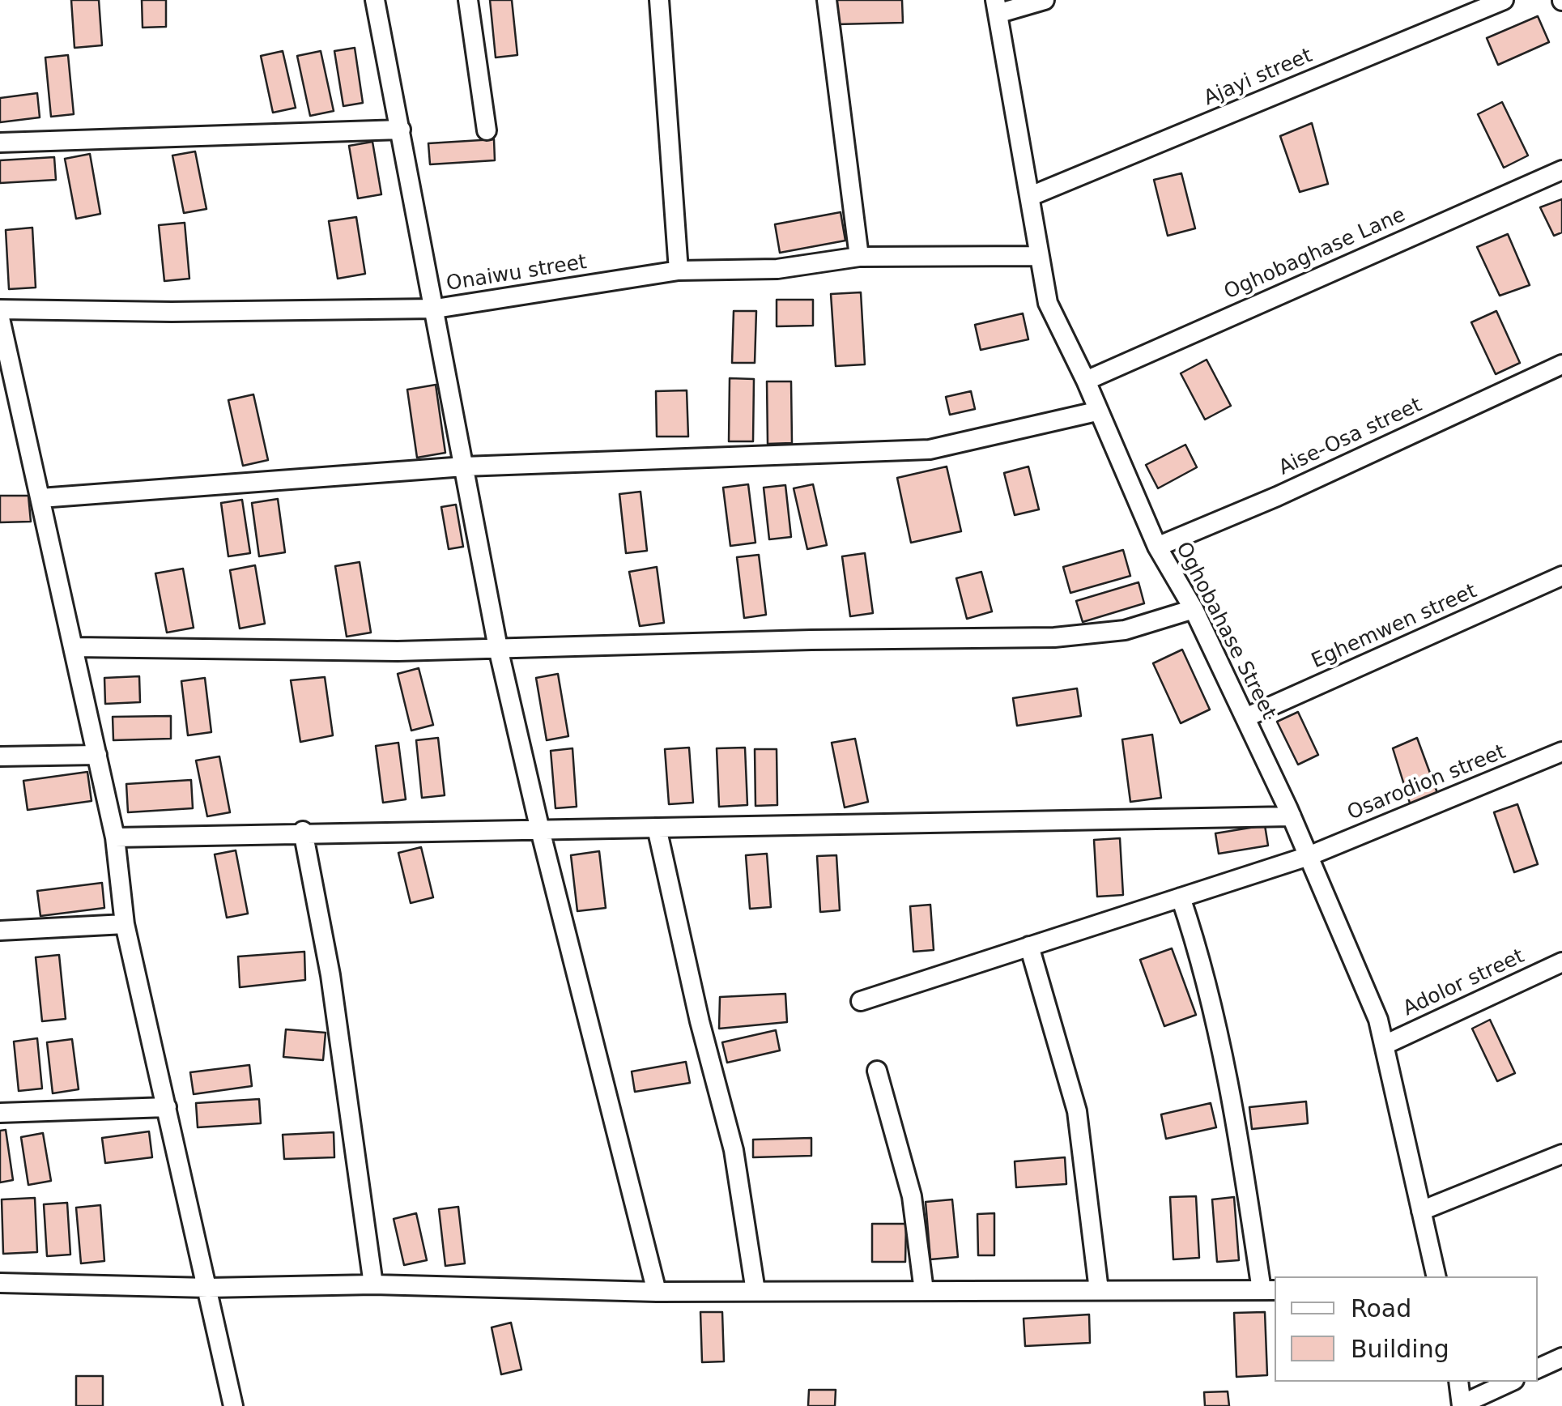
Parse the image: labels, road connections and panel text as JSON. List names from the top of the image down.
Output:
{
  "streets": {
    "street": [
      "Ajayi street",
      "Oghobaghase Lane",
      "Onaiwu street",
      "Aise-Osa street",
      "Eghemwen street",
      "Oghobahase Street",
      "Osarodion street",
      "Adolor street"
    ]
  },
  "crossings": [
    ["Ajayi street", "Oghobahase Street"],
    ["Oghobaghase Lane", "Oghobahase Street"],
    ["Onaiwu street", "Oghobahase Street"],
    ["Aise-Osa street", "Oghobahase Street"],
    ["Eghemwen street", "Oghobahase Street"],
    ["Oghobahase Street", "Osarodion street"],
    ["Oghobahase Street", "Adolor street"]
  ],
  "legend": ["Road", "Building"]
}
